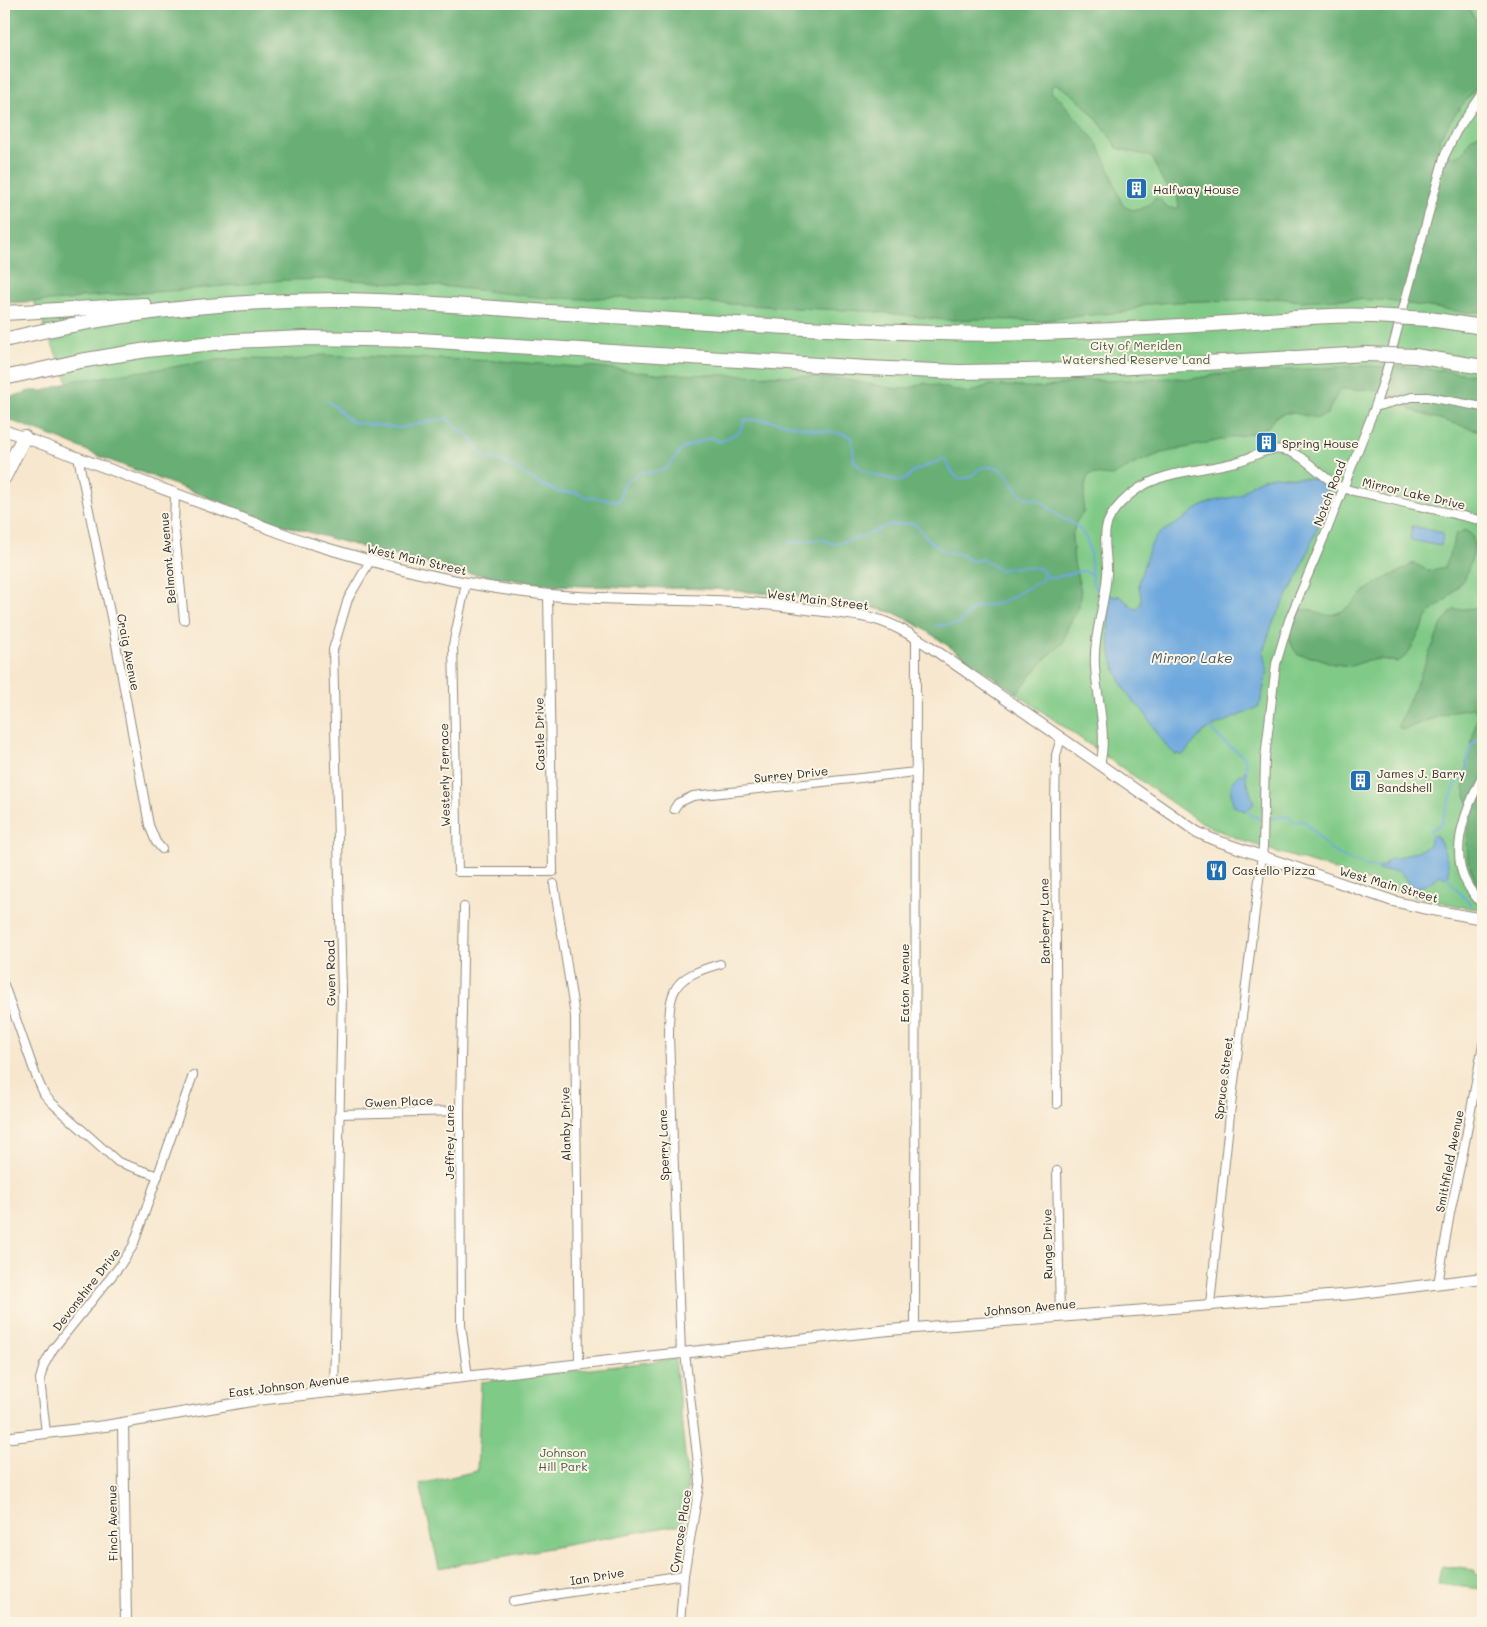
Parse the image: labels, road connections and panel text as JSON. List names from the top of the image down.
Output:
{
  "streets": {
    "street": [
      "Notch Road",
      "Mirror Lake Drive",
      "Belmont Avenue",
      "West Main Street",
      "Craig Avenue",
      "Castle Drive",
      "Surrey Drive",
      "Westerly Terrace",
      "Barberry Lane",
      "Gwen Road",
      "Eaton Avenue",
      "Spruce Street",
      "Gwen Place",
      "Alanby Drive",
      "Jeffrey Lane",
      "Sperry Lane",
      "Smithfield Avenue",
      "Runge Drive",
      "Devonshire Drive",
      "Johnson Avenue",
      "East Johnson Avenue",
      "Finch Avenue",
      "Cynrose Place",
      "Ian Drive"
    ]
  },
  "crossings": [
    ["Notch Road", "Mirror Lake Drive"],
    ["Notch Road", "West Main Street"],
    ["Notch Road", "Spruce Street"],
    ["Mirror Lake Drive", "West Main Street"],
    ["Belmont Avenue", "West Main Street"],
    ["West Main Street", "Craig Avenue"],
    ["West Main Street", "Castle Drive"],
    ["West Main Street", "Westerly Terrace"],
    ["West Main Street", "Barberry Lane"],
    ["West Main Street", "Gwen Road"],
    ["West Main Street", "Eaton Avenue"],
    ["West Main Street", "Spruce Street"],
    ["Castle Drive", "Westerly Terrace"],
    ["Surrey Drive", "Eaton Avenue"],
    ["Gwen Road", "Gwen Place"],
    ["Gwen Road", "East Johnson Avenue"],
    ["Eaton Avenue", "Johnson Avenue"],
    ["Spruce Street", "Johnson Avenue"],
    ["Gwen Place", "Jeffrey Lane"],
    ["Alanby Drive", "Johnson Avenue"],
    ["Alanby Drive", "East Johnson Avenue"],
    ["Jeffrey Lane", "East Johnson Avenue"],
    ["Sperry Lane", "Johnson Avenue"],
    ["Sperry Lane", "Cynrose Place"],
    ["Smithfield Avenue", "Johnson Avenue"],
    ["Runge Drive", "Johnson Avenue"],
    ["Devonshire Drive", "East Johnson Avenue"],
    ["Johnson Avenue", "East Johnson Avenue"],
    ["Johnson Avenue", "Cynrose Place"],
    ["East Johnson Avenue", "Finch Avenue"],
    ["Cynrose Place", "Ian Drive"]
  ],
  "water": ["Mirror Lake"],
  "parks": ["City of Meriden Watershed Reserve Land", "Johnson Hill Park"],
  "places": {
    "building": ["Halfway House", "Spring House", "James J. Barry Bandshell"],
    "restaurant": ["Castello Pizza"]
  }
}
